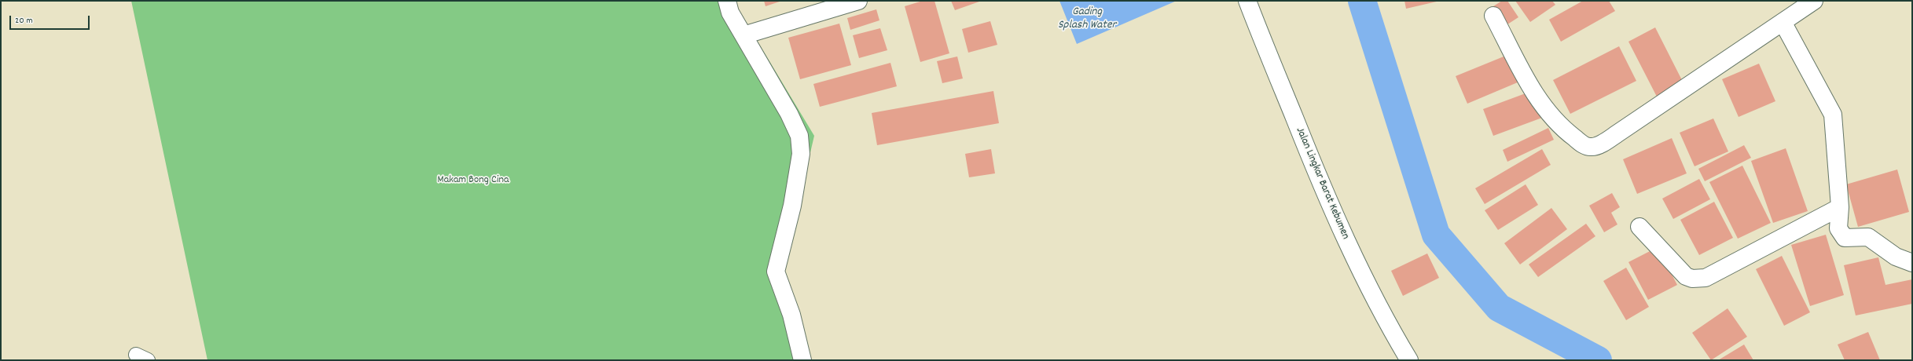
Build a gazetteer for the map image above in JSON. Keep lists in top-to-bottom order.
{
  "streets": {
    "street": ["Jalan Lingkar Barat Kebumen"]
  },
  "water": ["Gading Splash Water"],
  "parks": ["Makam Bong Cina"],
  "scale_bar": "20 m"
}
